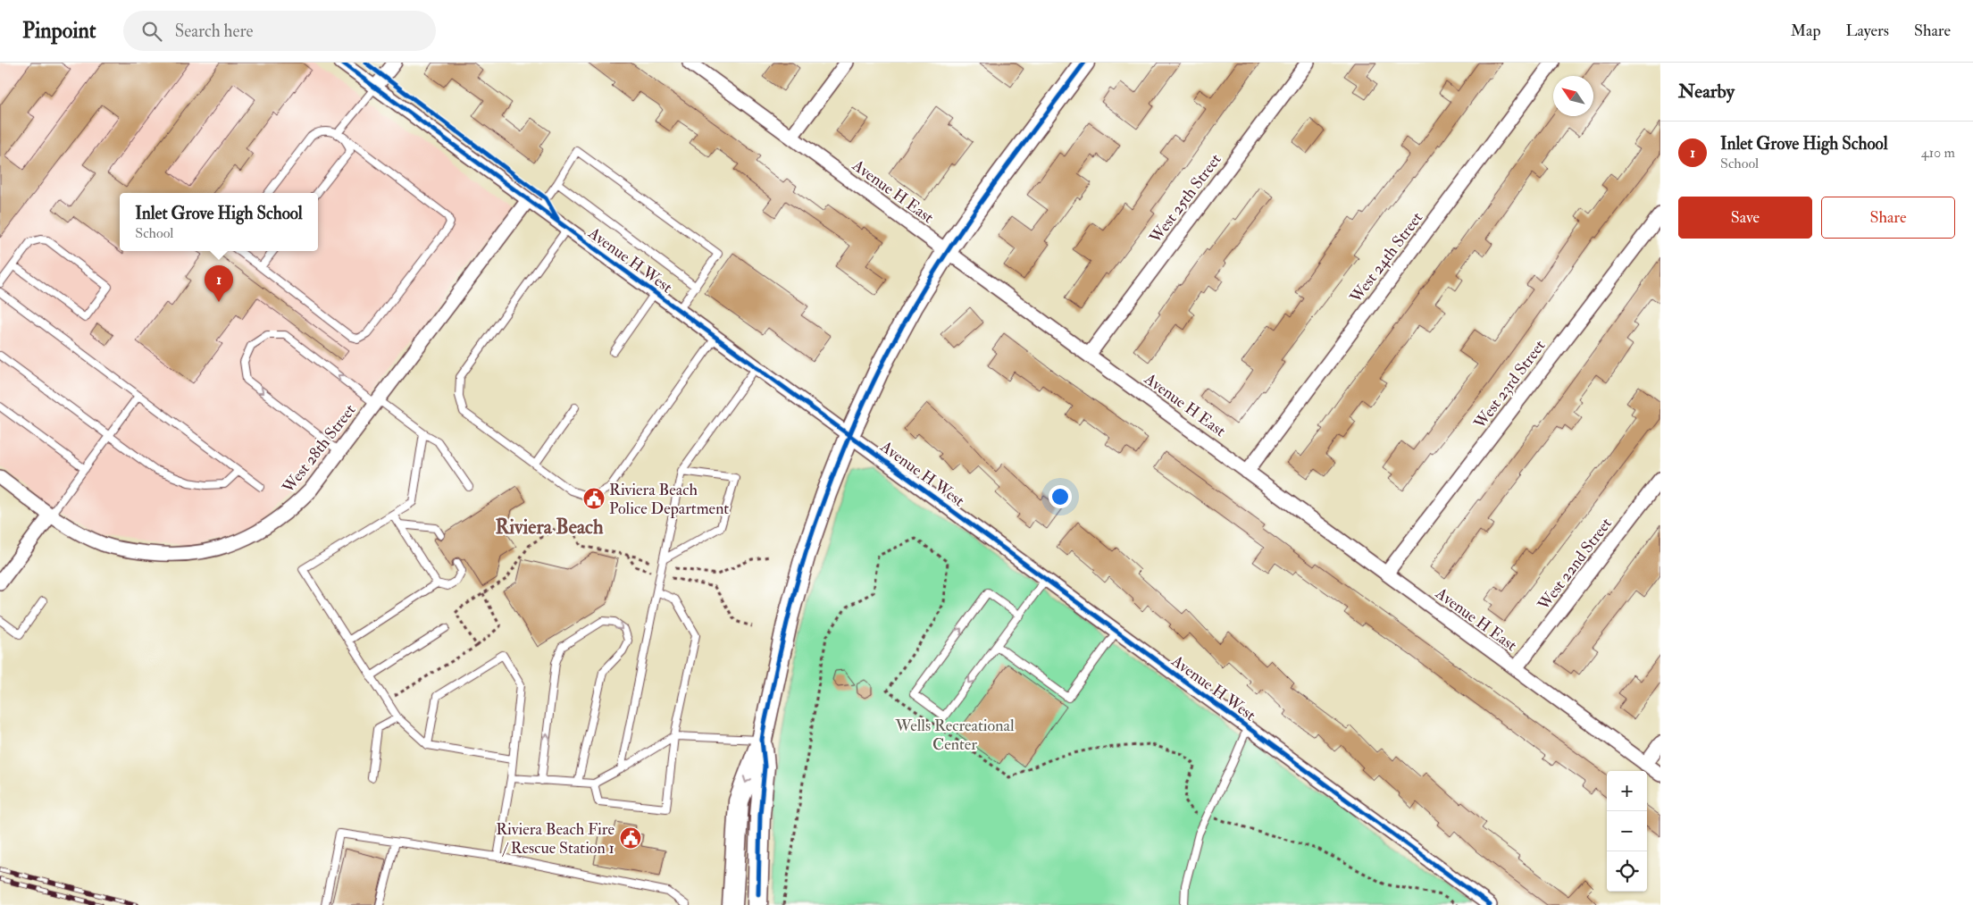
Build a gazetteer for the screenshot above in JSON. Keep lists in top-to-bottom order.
{
  "streets": {
    "street": [
      "Avenue H East",
      "West 25th Street",
      "West 24th Street",
      "Avenue H West",
      "West 23rd Street",
      "West 28th Street",
      "West 22nd Street"
    ]
  },
  "crossings": [
    ["Avenue H East", "West 25th Street"],
    ["Avenue H East", "West 24th Street"],
    ["Avenue H East", "West 23rd Street"],
    ["Avenue H East", "West 22nd Street"],
    ["Avenue H West", "West 28th Street"]
  ],
  "districts": ["Riviera Beach"],
  "parks": ["Wells Recreational Center"],
  "places": {
    "public building": ["Riviera Beach Police Department", "Riviera Beach Fire / Rescue Station 1"]
  },
  "north": "top left",
  "page": {
    "header": "Pinpoint",
    "search": "Search here",
    "nav": ["Map", "Layers", "Share"],
    "heading": "Nearby",
    "list": [
      {
        "mark": "1",
        "name": "Inlet Grove High School",
        "note": "School",
        "value": "410 m"
      }
    ],
    "buttons": ["Save", "Share"],
    "popup": ["Inlet Grove High School", "School"],
    "pins": "1",
    "map_buttons": ["+", "−"]
  }
}
